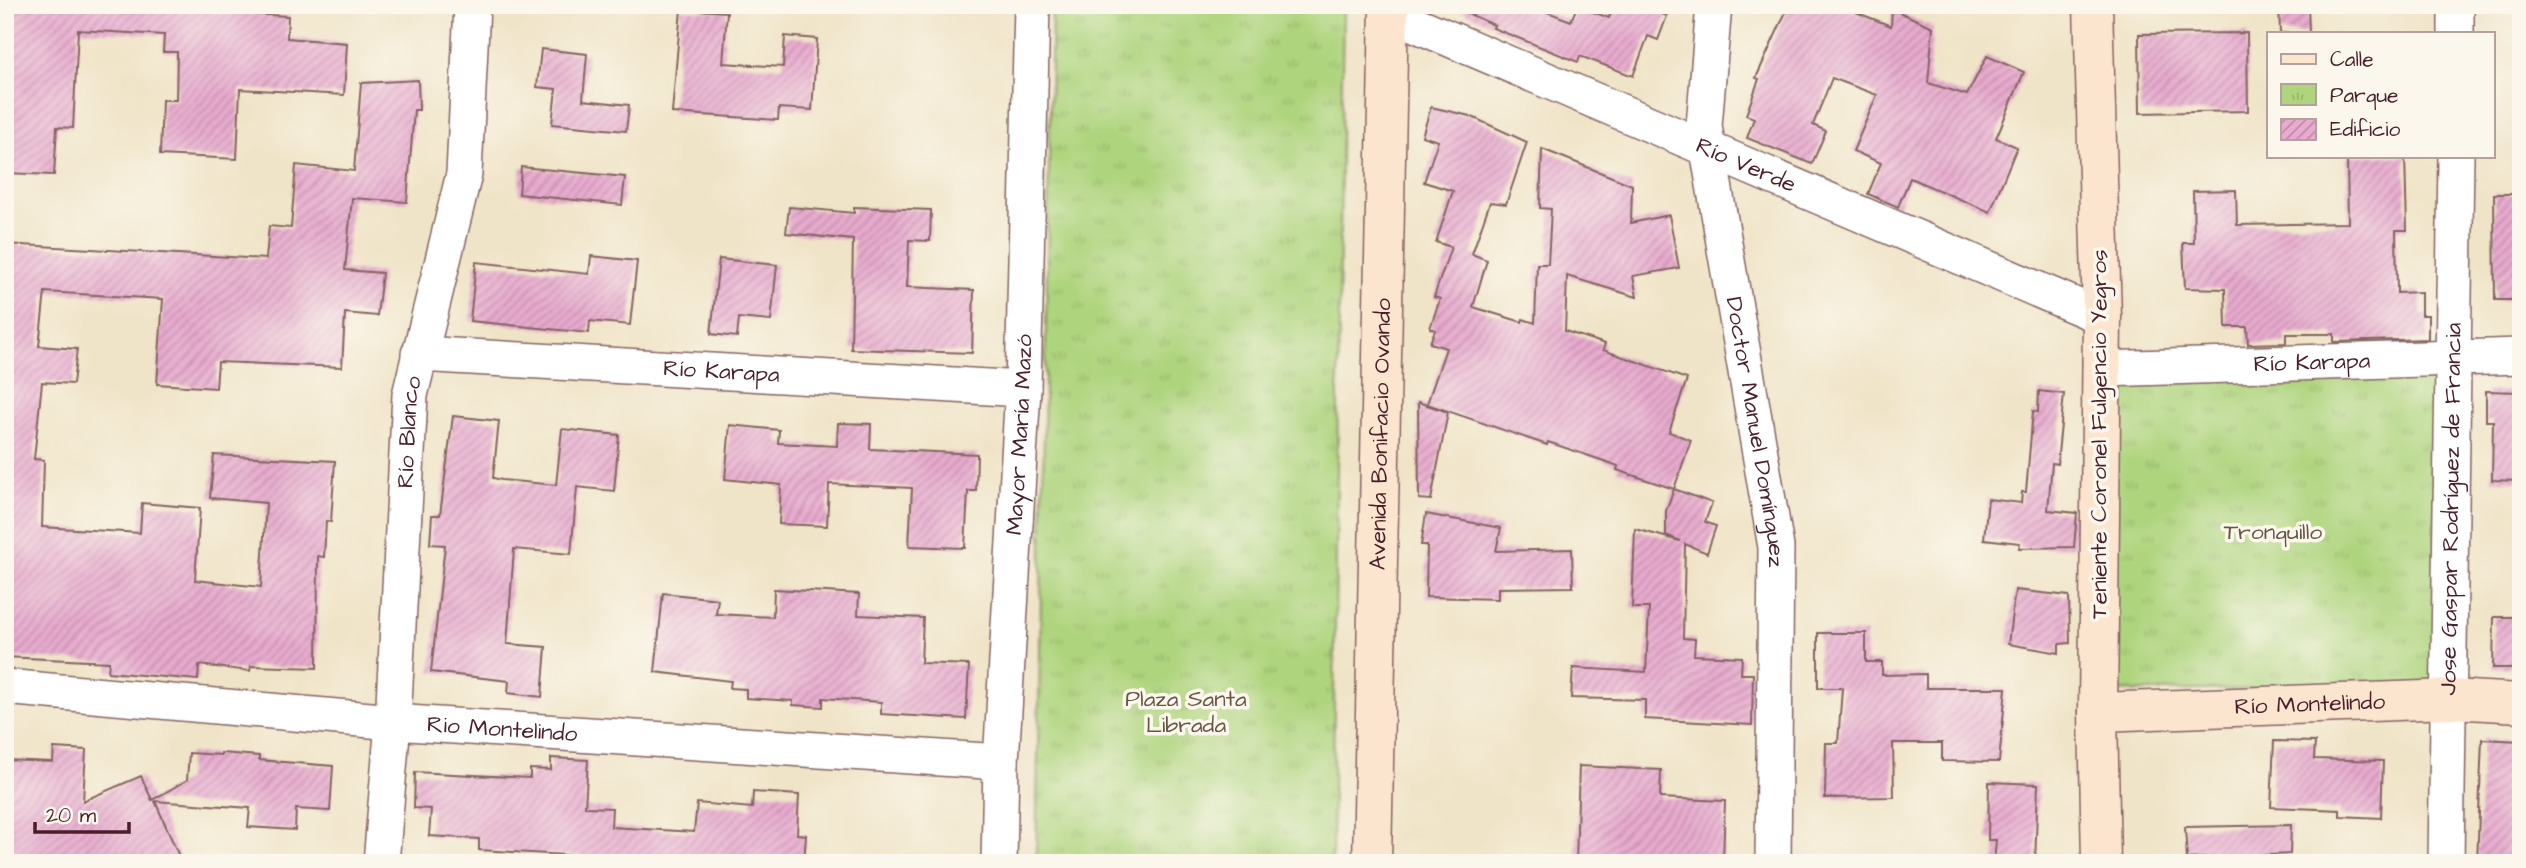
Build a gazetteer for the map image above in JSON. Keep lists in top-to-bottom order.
{
  "streets": {
    "street": [
      "Río Verde",
      "Río Karapa",
      "Río Blanco",
      "Doctor Manuel Domínguez",
      "Mayor María Mazó",
      "Avenida Bonifacio Ovando",
      "Teniente Coronel Fulgencio Yegros",
      "Jose Gaspar Rodríguez de Francia",
      "Río Montelindo",
      "Rio Montelindo"
    ]
  },
  "crossings": [
    ["Río Verde", "Doctor Manuel Domínguez"],
    ["Río Verde", "Avenida Bonifacio Ovando"],
    ["Río Verde", "Teniente Coronel Fulgencio Yegros"],
    ["Río Karapa", "Río Blanco"],
    ["Río Karapa", "Mayor María Mazó"],
    ["Río Karapa", "Teniente Coronel Fulgencio Yegros"],
    ["Río Karapa", "Jose Gaspar Rodríguez de Francia"],
    ["Río Blanco", "Rio Montelindo"],
    ["Mayor María Mazó", "Rio Montelindo"],
    ["Teniente Coronel Fulgencio Yegros", "Río Montelindo"],
    ["Jose Gaspar Rodríguez de Francia", "Río Montelindo"]
  ],
  "parks": ["Tronquillo", "Plaza Santa Librada"],
  "legend": ["Calle", "Parque", "Edificio"],
  "scale_bar": "20 m"
}
